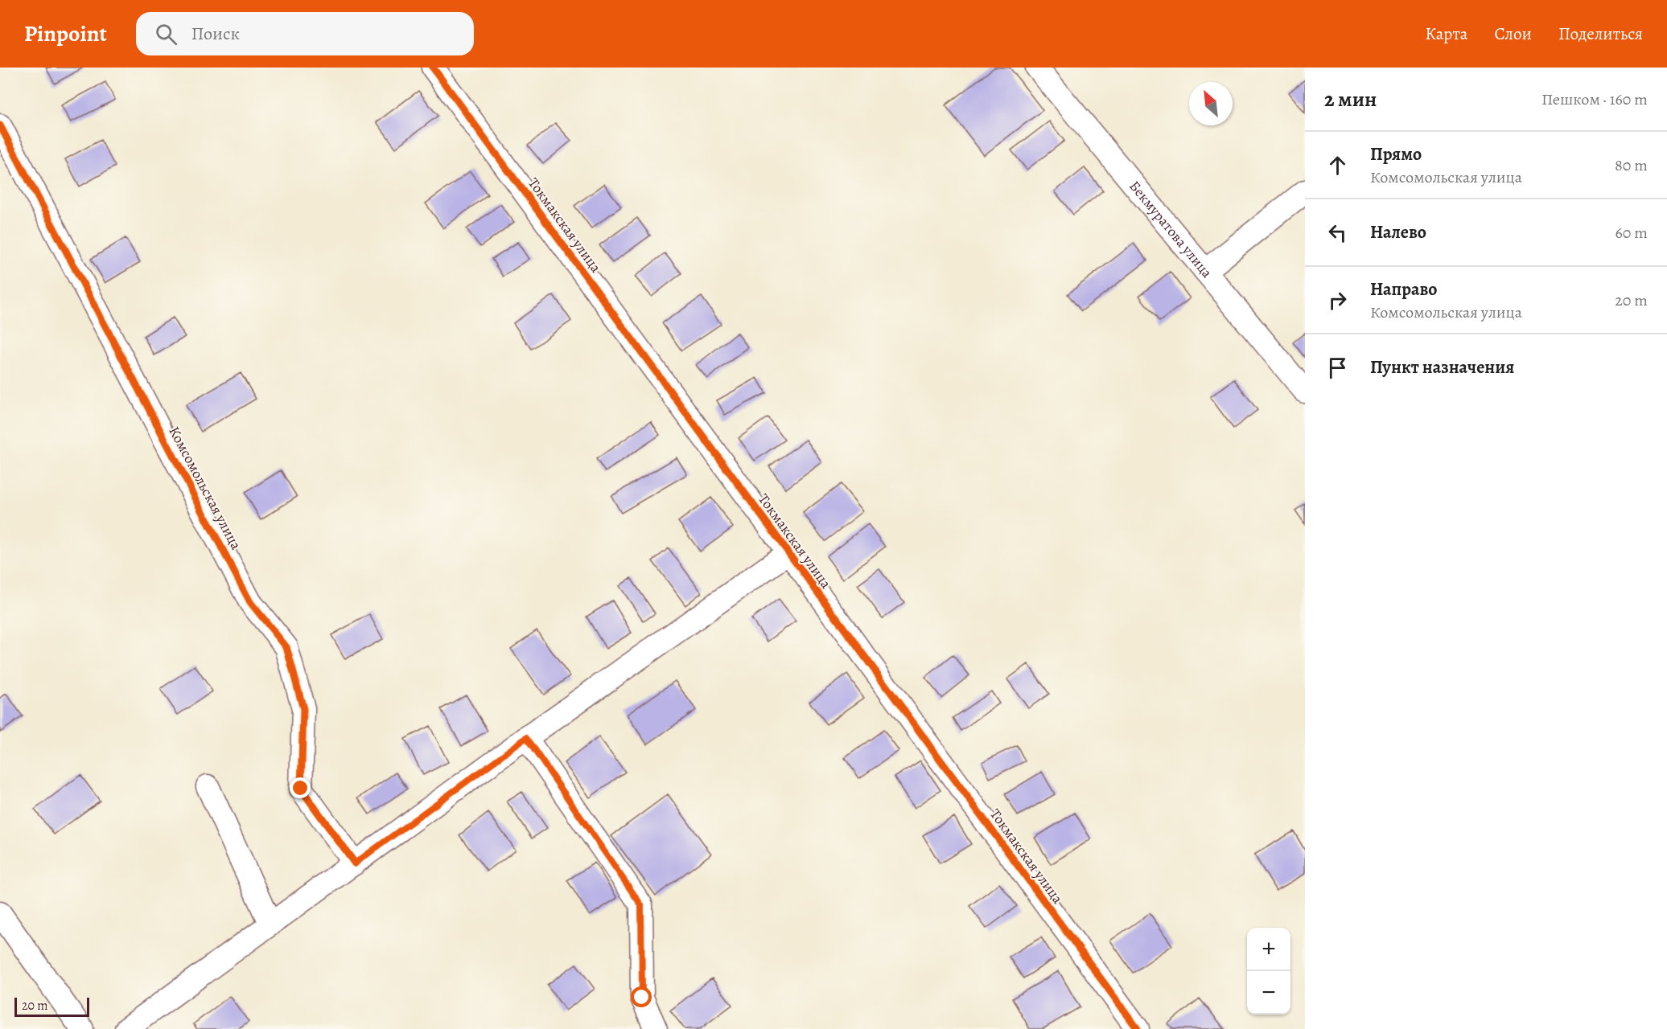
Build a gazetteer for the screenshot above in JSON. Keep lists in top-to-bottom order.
{
  "streets": {
    "street": ["Токмакская улица", "Бекмуратова улица", "Комсомольская улица"]
  },
  "scale_bar": "20 m",
  "north": "top left",
  "page": {
    "header": "Pinpoint",
    "search": "Поиск",
    "nav": ["Карта", "Слои", "Поделиться"],
    "heading": ["2 мин", "Пешком · 160 m"],
    "list": [
      ["Прямо", "Комсомольская улица", "80 m"],
      ["Налево", "60 m"],
      ["Направо", "Комсомольская улица", "20 m"],
      "Пункт назначения"
    ],
    "map_buttons": ["+", "−"],
    "scale": "20 m"
  }
}
